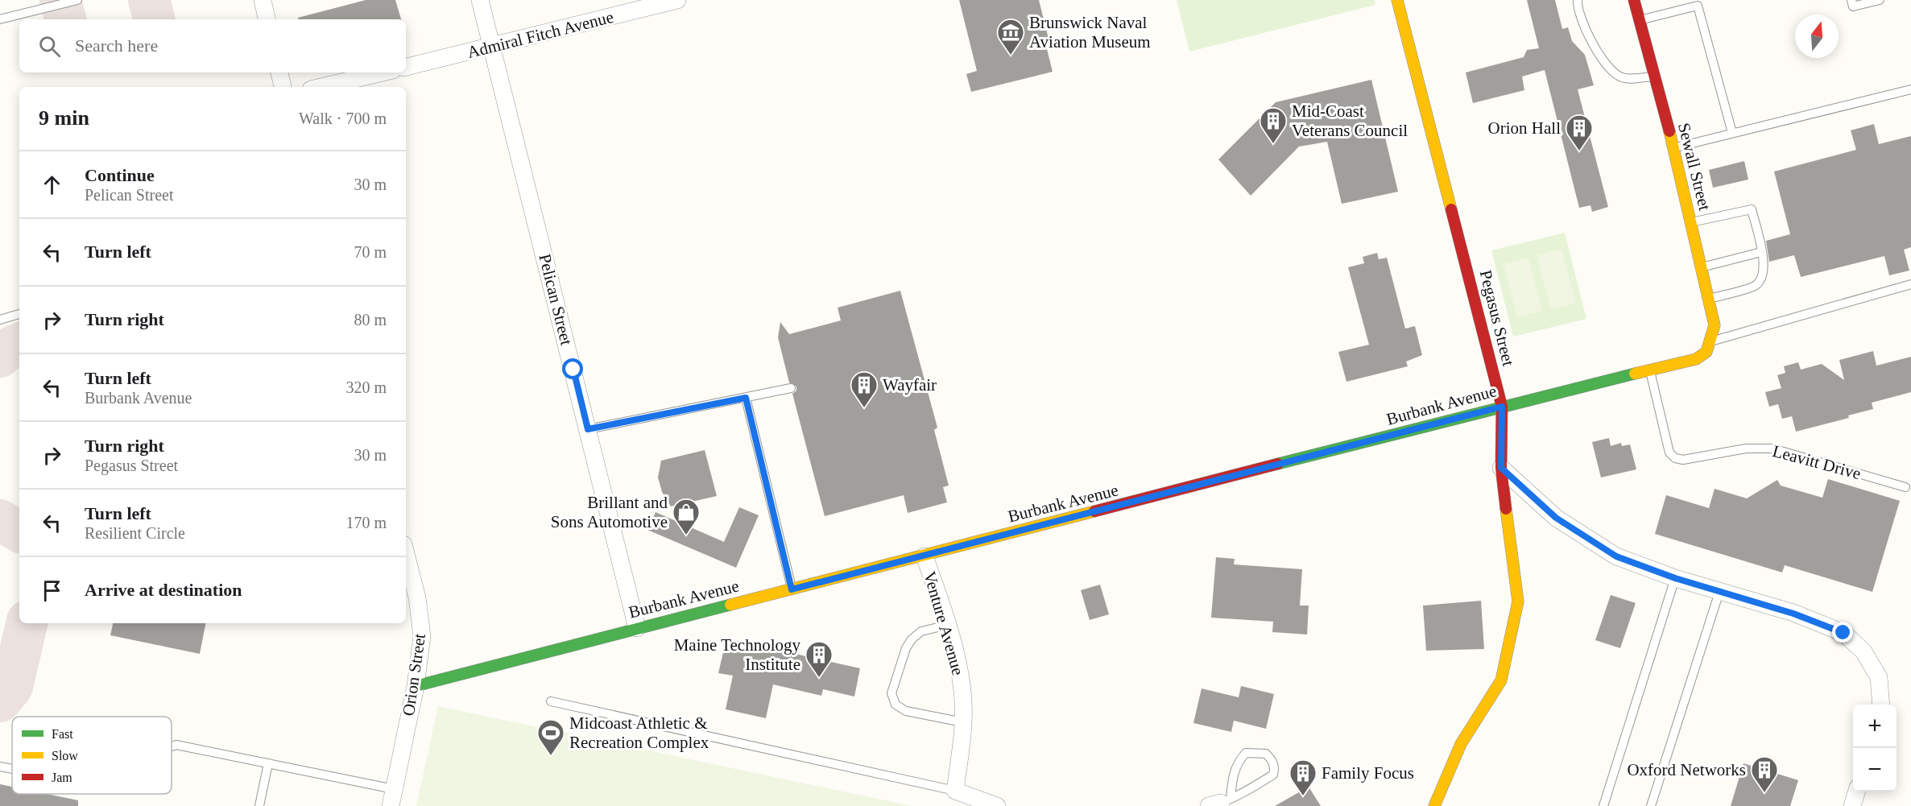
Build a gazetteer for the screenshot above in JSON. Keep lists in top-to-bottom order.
{
  "streets": {
    "street": [
      "Admiral Fitch Avenue",
      "Sewall Street",
      "Pelican Street",
      "Pegasus Street",
      "Burbank Avenue",
      "Venture Avenue",
      "Orion Street"
    ],
    "lane": ["Leavitt Drive"]
  },
  "crossings": [
    ["Admiral Fitch Avenue", "Pelican Street"],
    ["Sewall Street", "Burbank Avenue"],
    ["Pelican Street", "Burbank Avenue"],
    ["Pegasus Street", "Burbank Avenue"],
    ["Burbank Avenue", "Leavitt Drive"],
    ["Burbank Avenue", "Venture Avenue"],
    ["Burbank Avenue", "Orion Street"]
  ],
  "places": {
    "museum": ["Brunswick Naval Aviation Museum"],
    "building": [
      "Mid-Coast Veterans Council",
      "Orion Hall",
      "Wayfair",
      "Maine Technology Institute",
      "Oxford Networks",
      "Family Focus"
    ],
    "shop": ["Brillant and Sons Automotive"],
    "sports": ["Midcoast Athletic & Recreation Complex"]
  },
  "legend": ["Fast", "Slow", "Jam"],
  "north": "top",
  "page": {
    "search": "Search here",
    "heading": ["9 min", "Walk · 700 m"],
    "list": [
      ["Continue", "Pelican Street", "30 m"],
      ["Turn left", "70 m"],
      ["Turn right", "80 m"],
      ["Turn left", "Burbank Avenue", "320 m"],
      ["Turn right", "Pegasus Street", "30 m"],
      ["Turn left", "Resilient Circle", "170 m"],
      "Arrive at destination"
    ],
    "map_buttons": ["+", "−"]
  }
}
